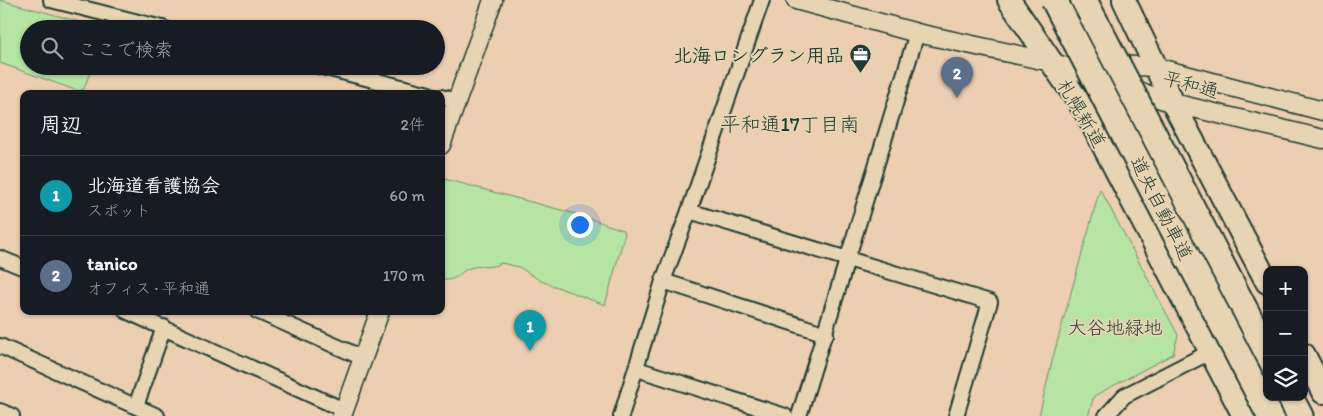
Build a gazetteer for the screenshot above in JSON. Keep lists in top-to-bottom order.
{
  "streets": {
    "highway": ["札幌新道", "道央自動車道"],
    "street": ["平和通"]
  },
  "crossings": [
    ["平和通", "札幌新道"]
  ],
  "districts": ["平和通17丁目南"],
  "parks": ["大谷地緑地"],
  "places": {
    "office": ["北海ロングラン用品"]
  },
  "page": {
    "search": "ここで検索",
    "pins": ["2", "1"],
    "heading": ["周辺", "2件"],
    "list": [
      {
        "mark": "1",
        "name": "北海道看護協会",
        "note": "スポット",
        "value": "60 m"
      },
      {
        "mark": "2",
        "name": "tanico",
        "note": "オフィス · 平和通",
        "value": "170 m"
      }
    ],
    "map_buttons": ["+", "−"]
  }
}
